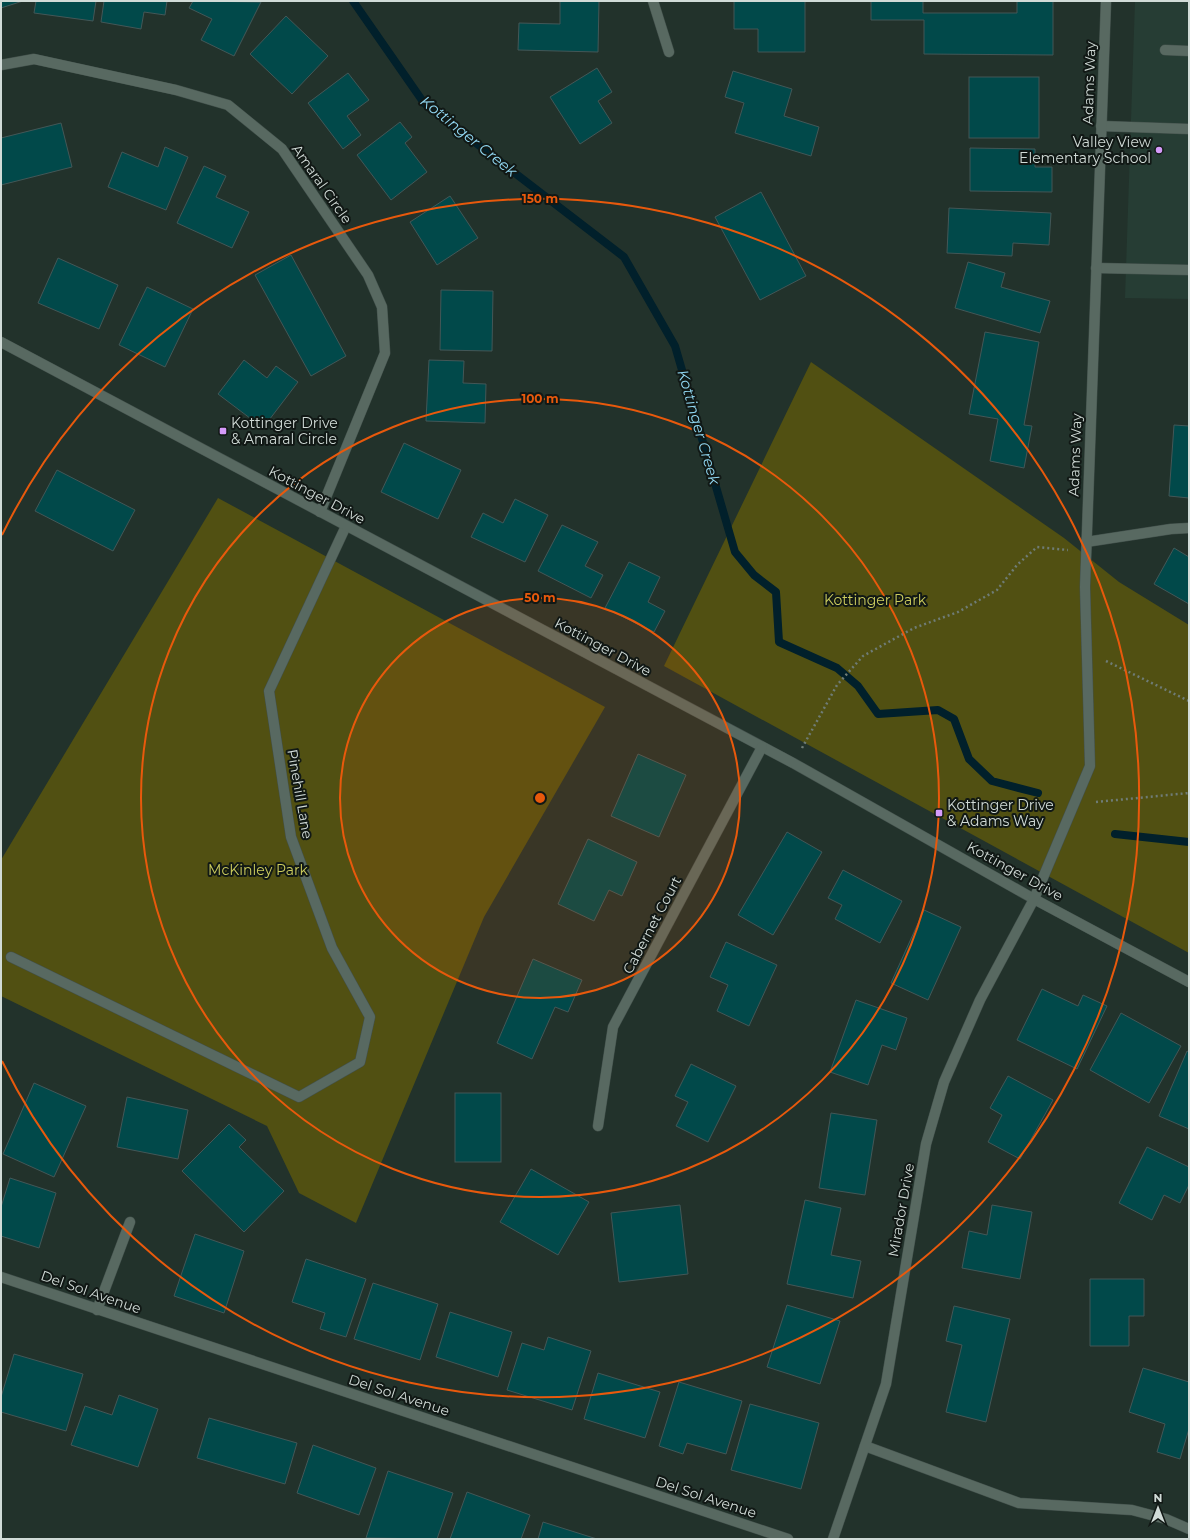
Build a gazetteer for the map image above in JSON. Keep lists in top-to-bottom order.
{
  "streets": {
    "street": [
      "Adams Way",
      "Amaral Circle",
      "Kottinger Drive",
      "Pinehill Lane",
      "Cabernet Court",
      "Mirador Drive",
      "Del Sol Avenue"
    ]
  },
  "crossings": [
    ["Adams Way", "Kottinger Drive"],
    ["Adams Way", "Mirador Drive"],
    ["Amaral Circle", "Kottinger Drive"],
    ["Kottinger Drive", "Pinehill Lane"],
    ["Kottinger Drive", "Cabernet Court"],
    ["Kottinger Drive", "Mirador Drive"]
  ],
  "water": ["Kottinger Creek"],
  "parks": ["Kottinger Park", "McKinley Park"],
  "places": {
    "other": ["Valley View Elementary School"],
    "transit": ["Kottinger Drive & Amaral Circle", "Kottinger Drive & Adams Way"]
  },
  "north": "top",
  "rings": ["150 m", "100 m", "50 m"]
}
